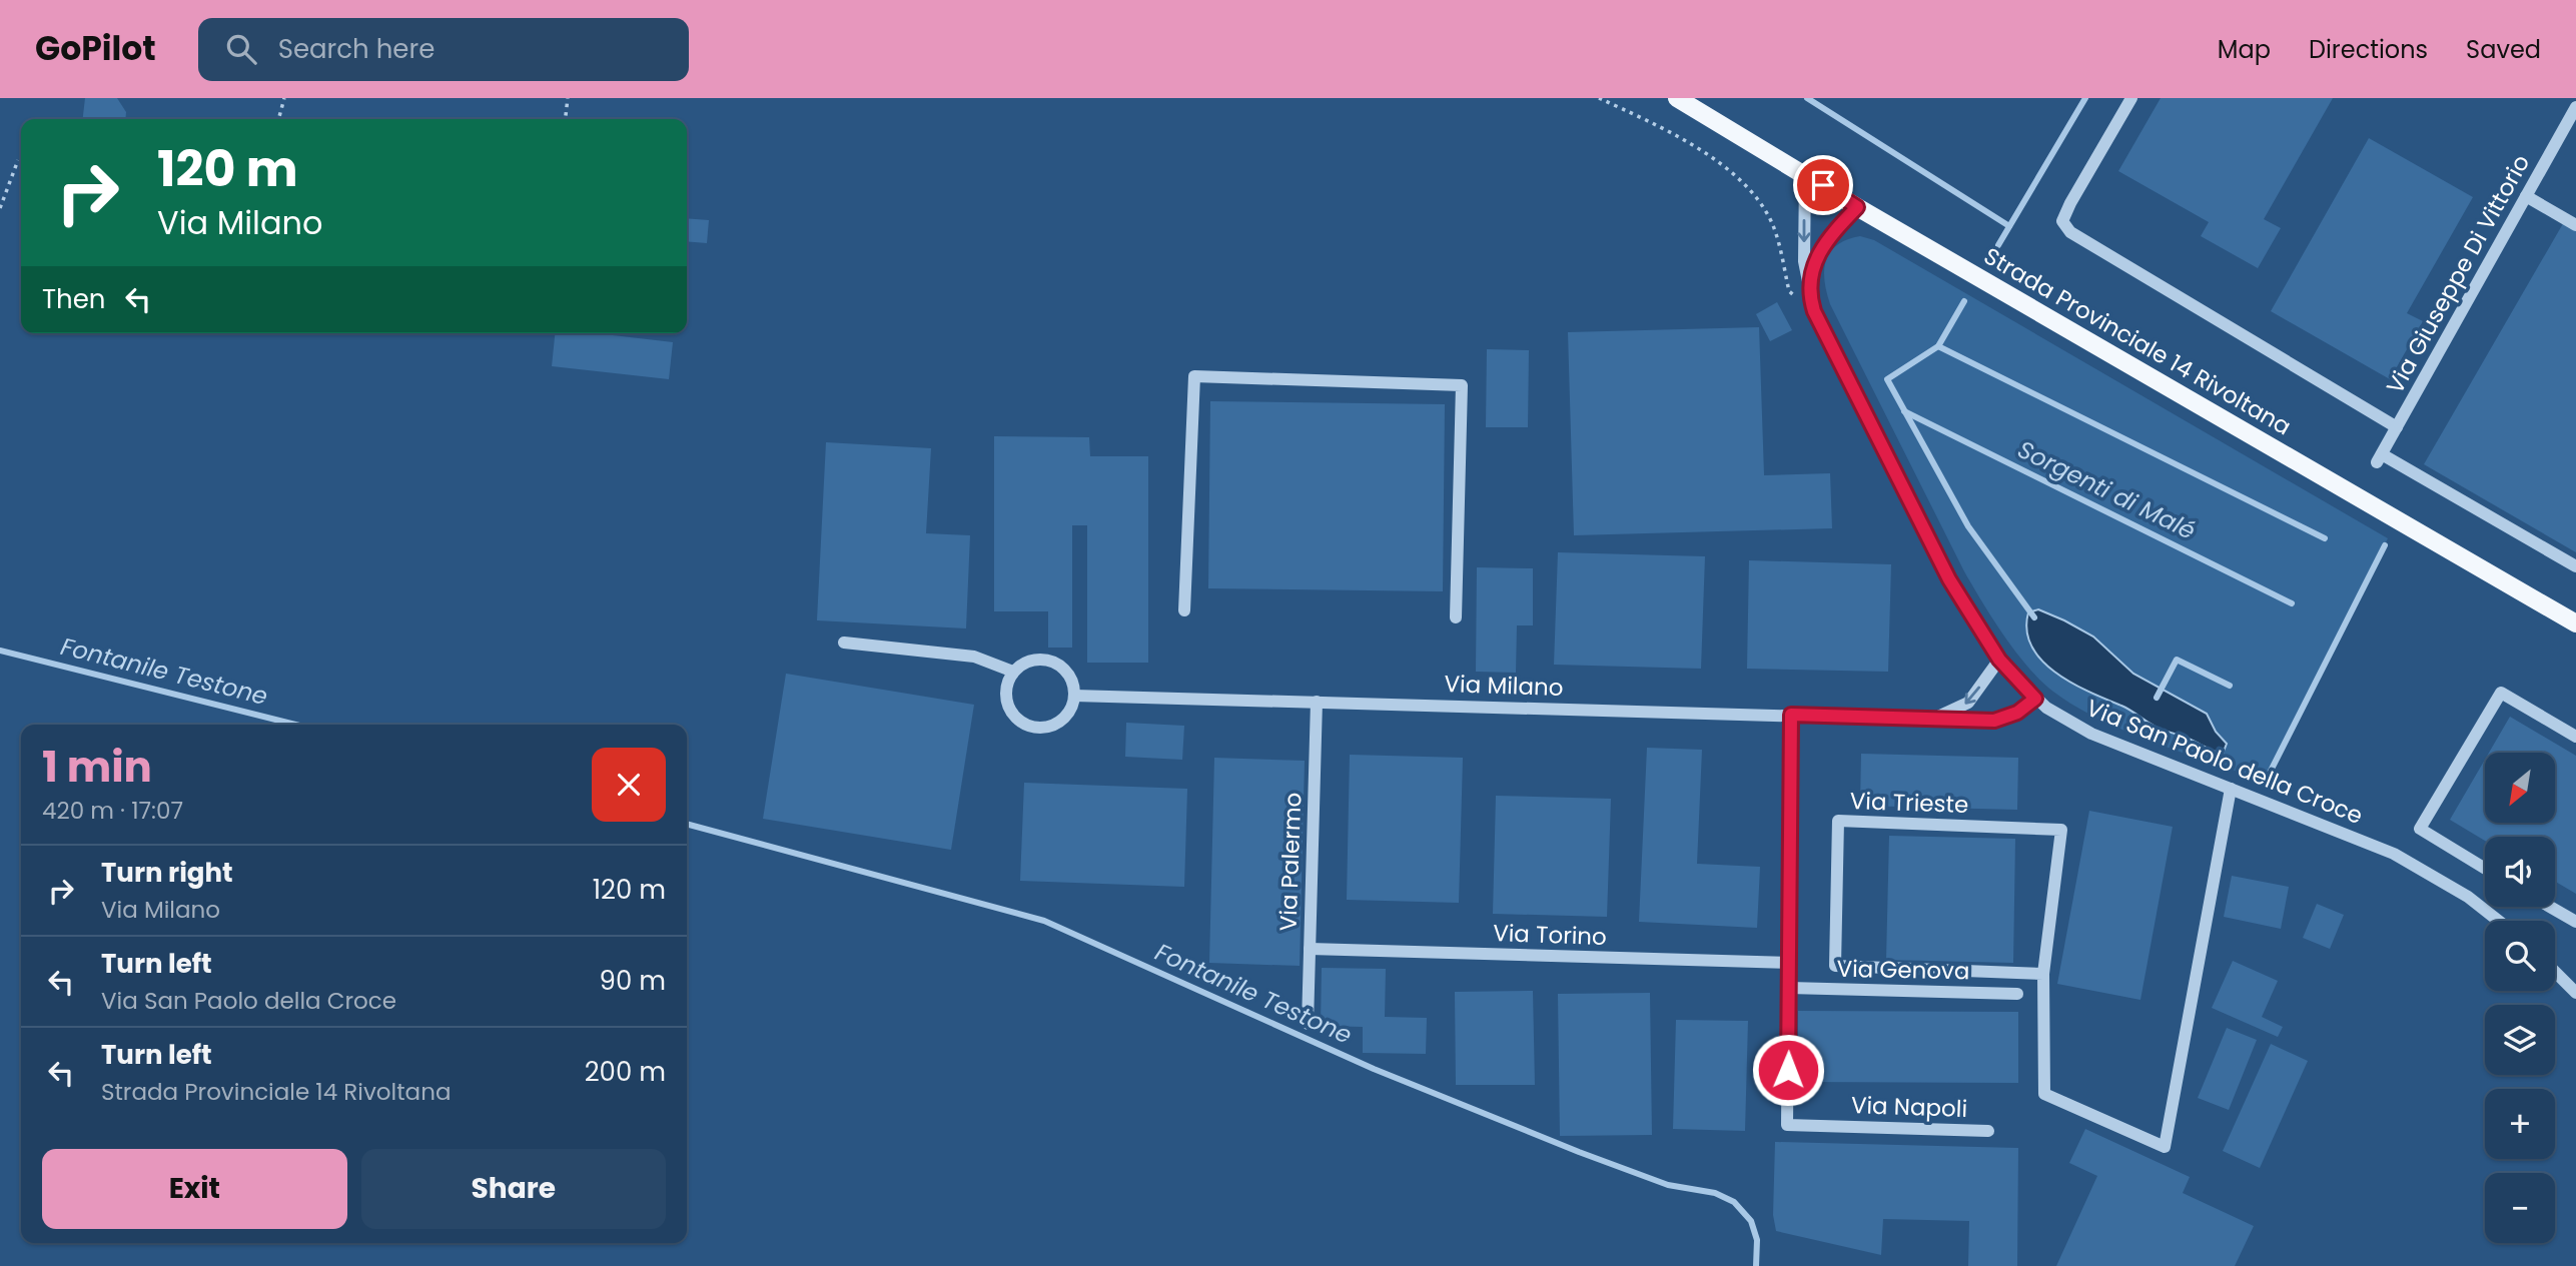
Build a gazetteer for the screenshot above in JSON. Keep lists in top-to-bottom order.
{
  "streets": {
    "main road": ["Strada Provinciale 14 Rivoltana"],
    "street": [
      "Via Giuseppe Di Vittorio",
      "Via Milano",
      "Via San Paolo della Croce",
      "Via Trieste",
      "Via Palermo",
      "Via Torino",
      "Via Genova",
      "Via Napoli"
    ]
  },
  "crossings": [
    ["Strada Provinciale 14 Rivoltana", "Via San Paolo della Croce"],
    ["Via Milano", "Via San Paolo della Croce"],
    ["Via Milano", "Via Palermo"],
    ["Via San Paolo della Croce", "Via Trieste"],
    ["Via Palermo", "Via Torino"],
    ["Via Genova", "Via Napoli"]
  ],
  "water": ["Sorgenti di Malé", "Fontanile Testone"],
  "north": "bottom left",
  "page": {
    "header": "GoPilot",
    "search": "Search here",
    "nav": ["Map", "Directions", "Saved"],
    "turn": ["120 m", "Via Milano"],
    "then": "Then",
    "heading": ["1 min", "420 m · 17:07"],
    "map_buttons": ["+", "−"],
    "list": [
      {
        "name": "Turn right",
        "note": "Via Milano",
        "value": "120 m"
      },
      {
        "name": "Turn left",
        "note": "Via San Paolo della Croce",
        "value": "90 m"
      },
      {
        "name": "Turn left",
        "note": "Strada Provinciale 14 Rivoltana",
        "value": "200 m"
      }
    ],
    "buttons": ["Exit", "Share"]
  }
}
